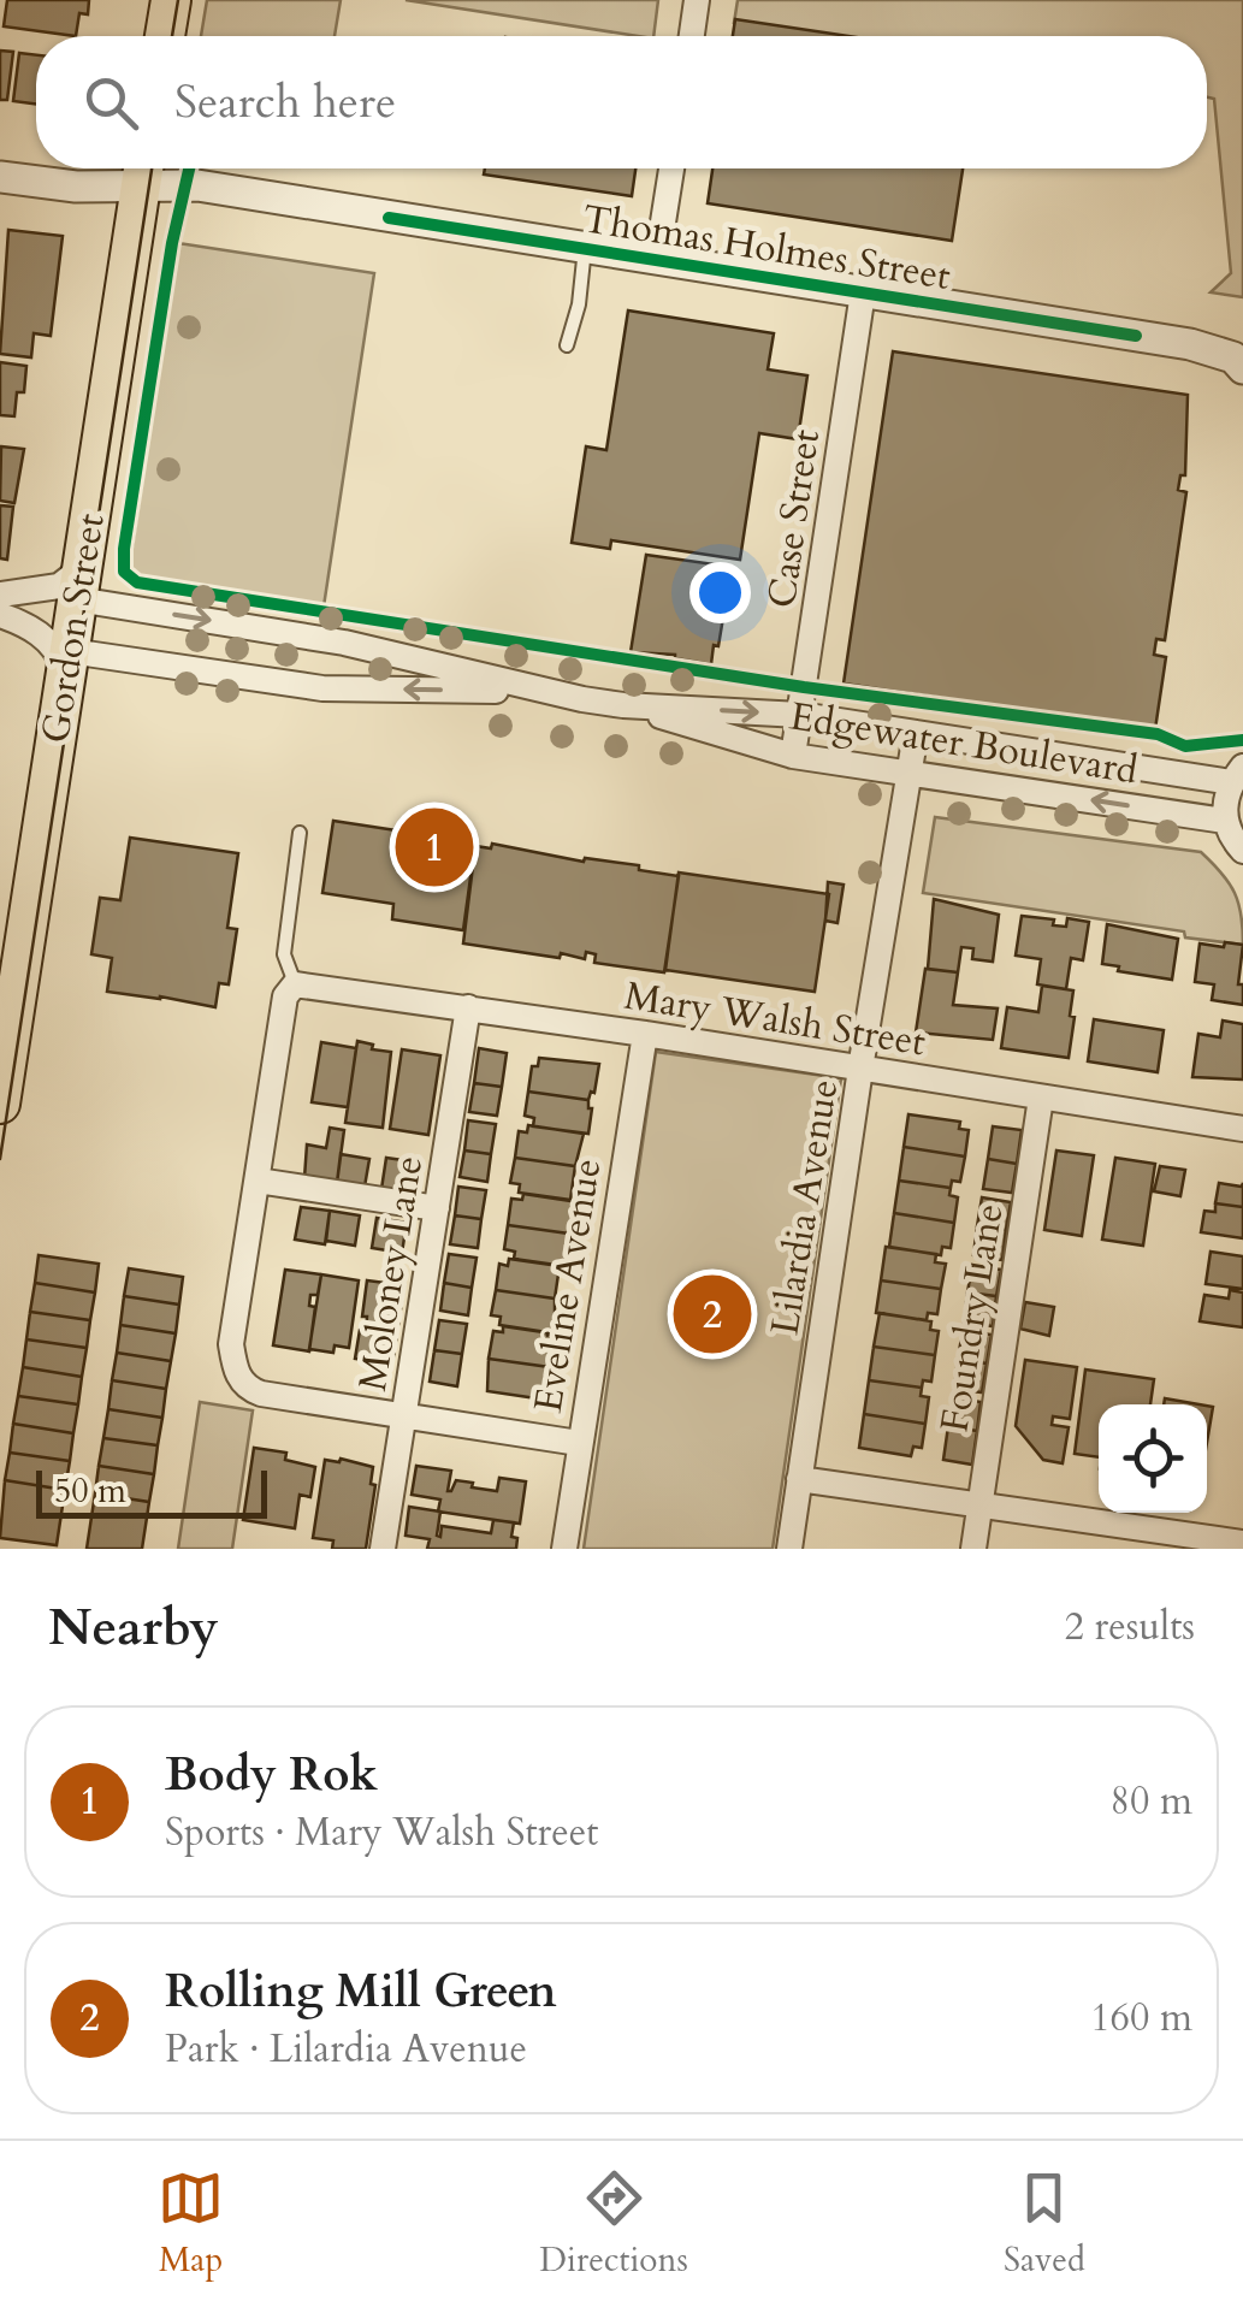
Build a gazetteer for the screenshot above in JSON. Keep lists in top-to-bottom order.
{
  "streets": {
    "main road": ["Gordon Street"],
    "street": [
      "Thomas Holmes Street",
      "Case Street",
      "Edgewater Boulevard",
      "Mary Walsh Street",
      "Lilardia Avenue",
      "Moloney Lane",
      "Eveline Avenue",
      "Foundry Lane"
    ]
  },
  "crossings": [
    ["Thomas Holmes Street", "Case Street"],
    ["Thomas Holmes Street", "Gordon Street"],
    ["Case Street", "Edgewater Boulevard"],
    ["Gordon Street", "Edgewater Boulevard"],
    ["Edgewater Boulevard", "Lilardia Avenue"],
    ["Mary Walsh Street", "Lilardia Avenue"],
    ["Mary Walsh Street", "Moloney Lane"],
    ["Mary Walsh Street", "Eveline Avenue"],
    ["Mary Walsh Street", "Foundry Lane"]
  ],
  "scale_bar": "50 m",
  "page": {
    "search": "Search here",
    "pins": ["1", "2"],
    "scale": "50 m",
    "heading": ["Nearby", "2 results"],
    "list": [
      {
        "mark": "1",
        "name": "Body Rok",
        "note": "Sports · Mary Walsh Street",
        "value": "80 m"
      },
      {
        "mark": "2",
        "name": "Rolling Mill Green",
        "note": "Park · Lilardia Avenue",
        "value": "160 m"
      }
    ],
    "nav": ["Map", "Directions", "Saved"]
  }
}
